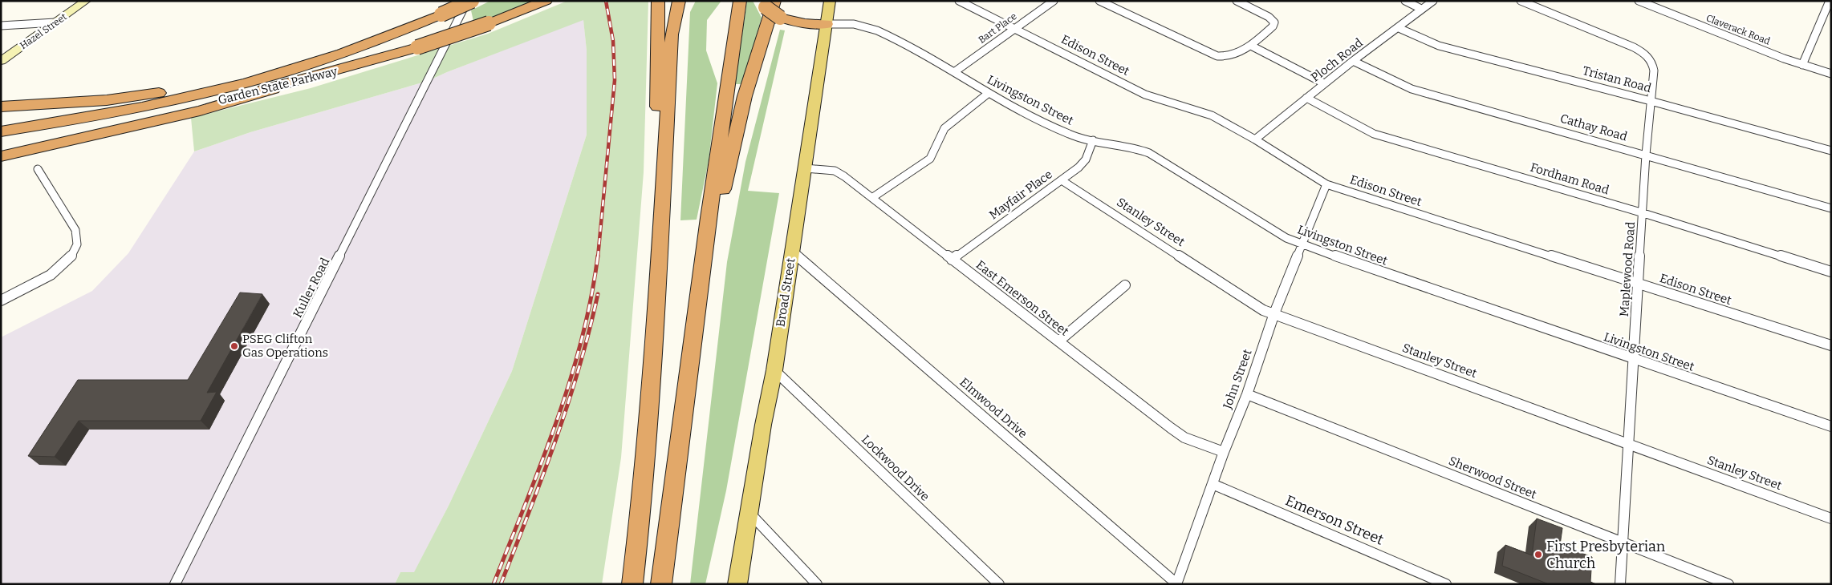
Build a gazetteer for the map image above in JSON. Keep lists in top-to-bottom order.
{
  "streets": {
    "highway": ["Garden State Parkway"],
    "main road": ["Broad Street"],
    "street": [
      "Bart Place",
      "Claverack Road",
      "Hazel Street",
      "Edison Street",
      "Ploch Road",
      "Tristan Road",
      "Livingston Street",
      "Cathay Road",
      "Fordham Road",
      "Mayfair Place",
      "Stanley Street",
      "Maplewood Road",
      "Kuller Road",
      "East Emerson Street",
      "John Street",
      "Elmwood Drive",
      "Lockwood Drive",
      "Sherwood Street",
      "Emerson Street"
    ]
  },
  "crossings": [
    ["Bart Place", "Edison Street"],
    ["Bart Place", "Livingston Street"],
    ["Edison Street", "Ploch Road"],
    ["Edison Street", "Maplewood Road"],
    ["Edison Street", "John Street"],
    ["Ploch Road", "Tristan Road"],
    ["Ploch Road", "Cathay Road"],
    ["Ploch Road", "Fordham Road"],
    ["Tristan Road", "Maplewood Road"],
    ["Livingston Street", "Mayfair Place"],
    ["Livingston Street", "Maplewood Road"],
    ["Livingston Street", "Broad Street"],
    ["Livingston Street", "John Street"],
    ["Cathay Road", "Maplewood Road"],
    ["Fordham Road", "Maplewood Road"],
    ["Mayfair Place", "Stanley Street"],
    ["Mayfair Place", "East Emerson Street"],
    ["Stanley Street", "Maplewood Road"],
    ["Stanley Street", "John Street"],
    ["Maplewood Road", "Sherwood Street"],
    ["Broad Street", "East Emerson Street"],
    ["Broad Street", "Elmwood Drive"],
    ["Broad Street", "Lockwood Drive"],
    ["East Emerson Street", "John Street"],
    ["John Street", "Elmwood Drive"],
    ["John Street", "Sherwood Street"],
    ["John Street", "Emerson Street"]
  ],
  "places": ["PSEG Clifton Gas Operations", "First Presbyterian Church"]
}
